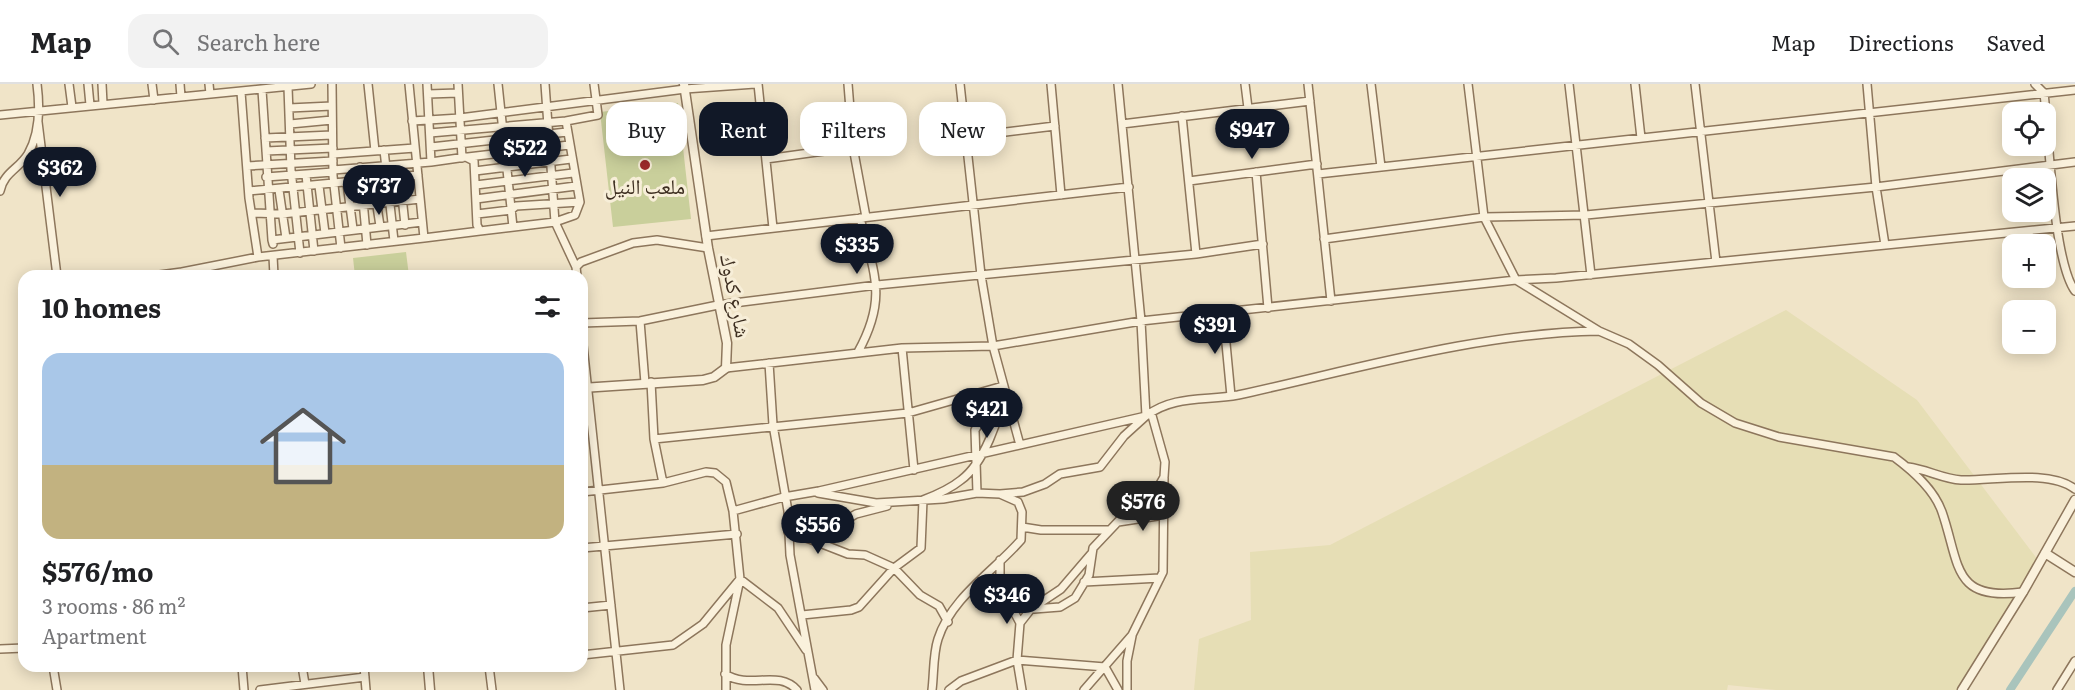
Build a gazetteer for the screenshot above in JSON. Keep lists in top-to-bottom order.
{
  "streets": {
    "street": ["شارع كدوك"]
  },
  "places": ["ملعب النيل"],
  "page": {
    "header": "Map",
    "search": "Search here",
    "nav": ["Map", "Directions", "Saved"],
    "map_buttons": ["+", "−"],
    "chip": [
      "Buy",
      "Rent",
      "Filters",
      "New"
    ],
    "price": [
      "$947",
      "$522",
      "$362",
      "$737",
      "$335",
      "$391",
      "$421",
      "$576",
      "$556",
      "$346"
    ],
    "heading": "10 homes",
    "list": [
      {
        "name": "$576/mo",
        "note": "3 rooms · 86 m² · Apartment"
      }
    ]
  }
}
